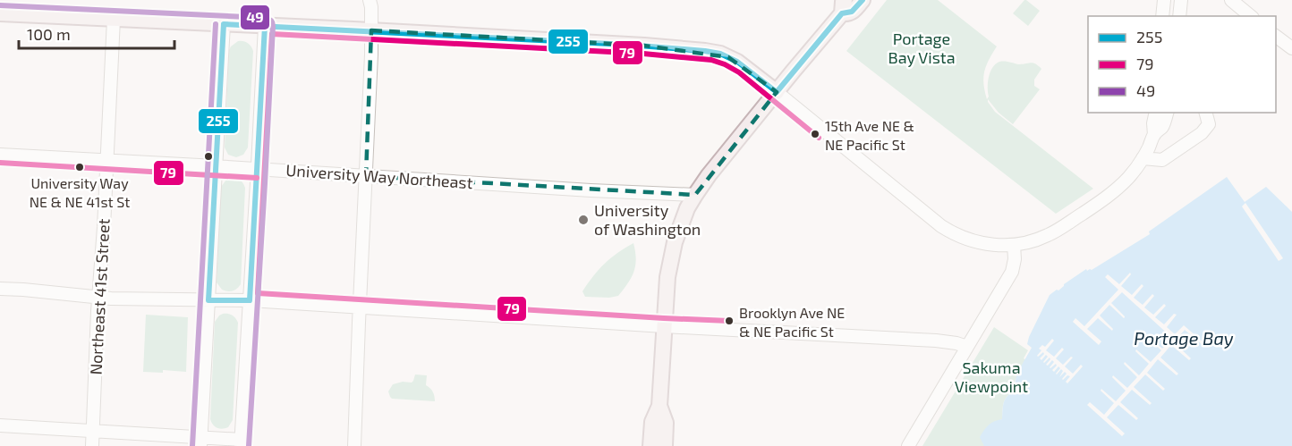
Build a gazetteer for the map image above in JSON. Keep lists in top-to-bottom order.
{
  "streets": {
    "street": ["University Way Northeast", "Northeast 41st Street"]
  },
  "crossings": [
    ["University Way Northeast", "Northeast 41st Street"]
  ],
  "water": ["Portage Bay"],
  "parks": ["Portage Bay Vista", "Sakuma Viewpoint"],
  "places": [
    "15th Ave NE & NE Pacific St",
    "University Way NE & NE 41st St",
    "University of Washington",
    "Brooklyn Ave NE & NE Pacific St"
  ],
  "lines": ["transit line 255", "transit line 49", "transit line 79"],
  "legend": ["255", "79", "49"],
  "scale_bar": "100 m"
}
